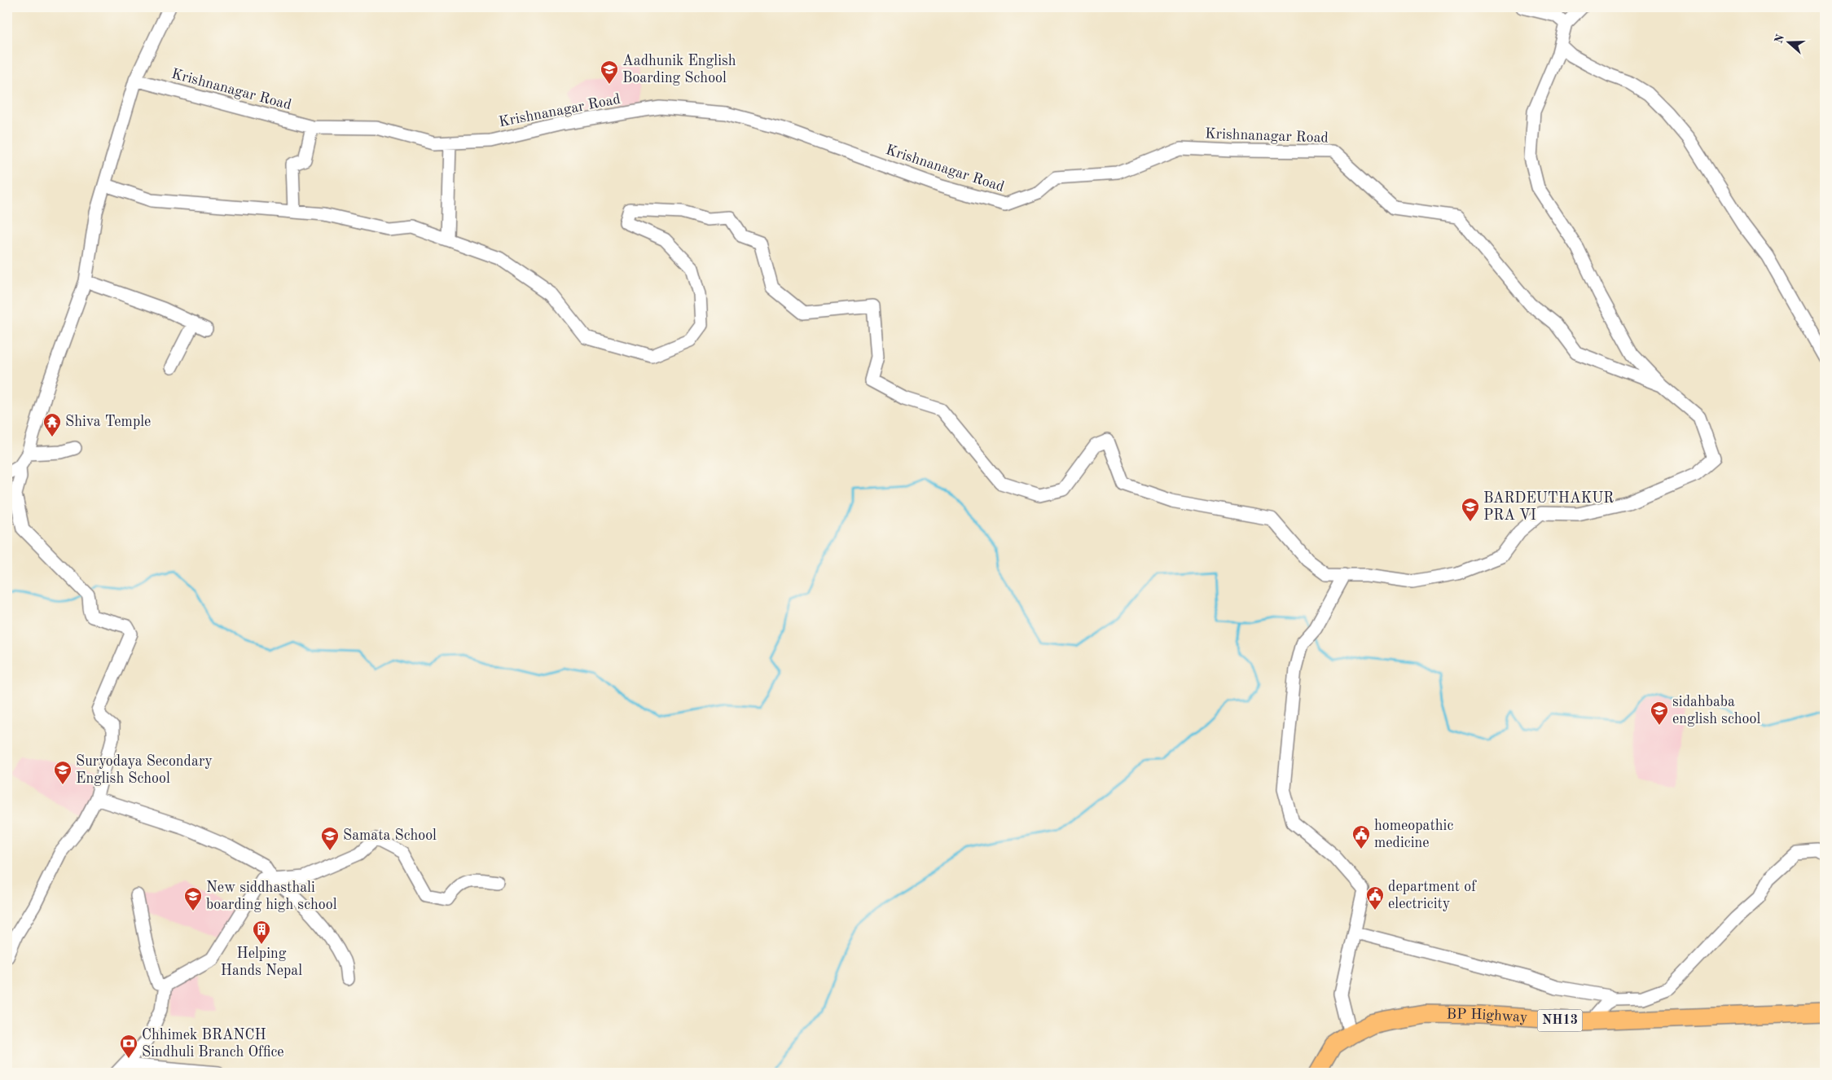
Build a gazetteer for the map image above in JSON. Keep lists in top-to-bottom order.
{
  "streets": {
    "highway": ["BP Highway", "NH13"],
    "street": ["Krishnanagar Road"]
  },
  "places": {
    "school or university": [
      "Aadhunik English Boarding School",
      "BARDEUTHAKUR PRA VI",
      "sidahbaba english school",
      "Suryodaya Secondary English School",
      "Samata School",
      "New siddhasthali boarding high school"
    ],
    "temple": ["Shiva Temple"],
    "public building": ["homeopathic medicine", "department of electricity"],
    "building": ["Helping Hands Nepal"],
    "bank": ["Chhimek BRANCH Sindhuli Branch Office"]
  },
  "north": "left"
}
